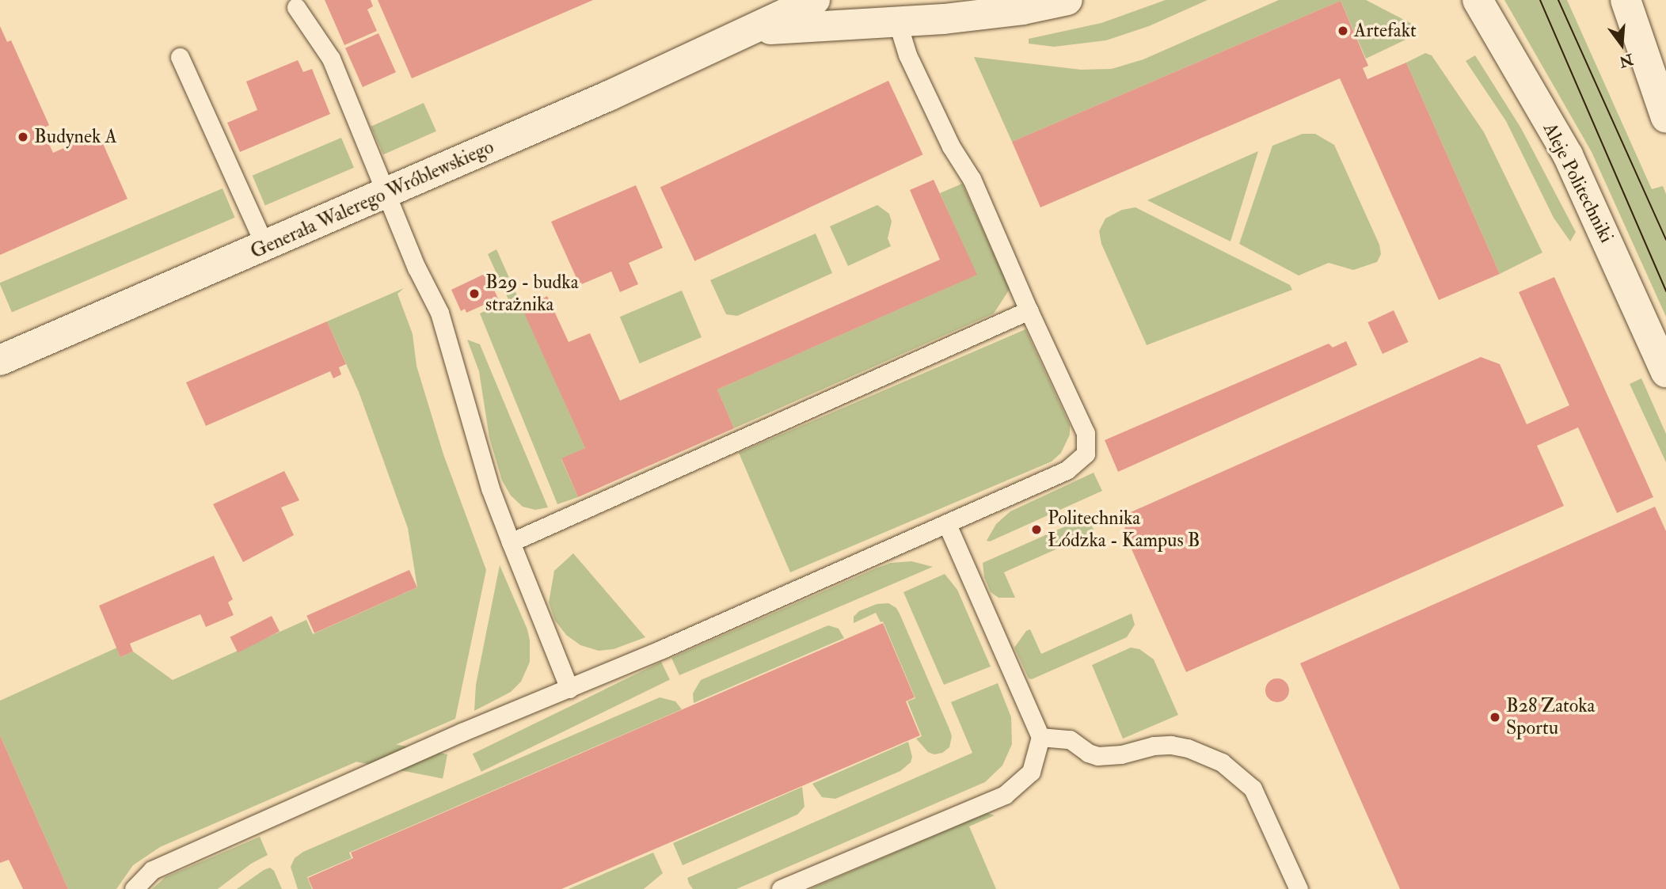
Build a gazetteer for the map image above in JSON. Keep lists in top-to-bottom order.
{
  "streets": {
    "street": ["Aleje Politechniki", "Generała Walerego Wróblewskiego"]
  },
  "places": [
    "Artefakt",
    "Budynek A",
    "B29 - budka strażnika",
    "Politechnika Łódzka - Kampus B",
    "B28 Zatoka Sportu"
  ],
  "north": "bottom"
}
